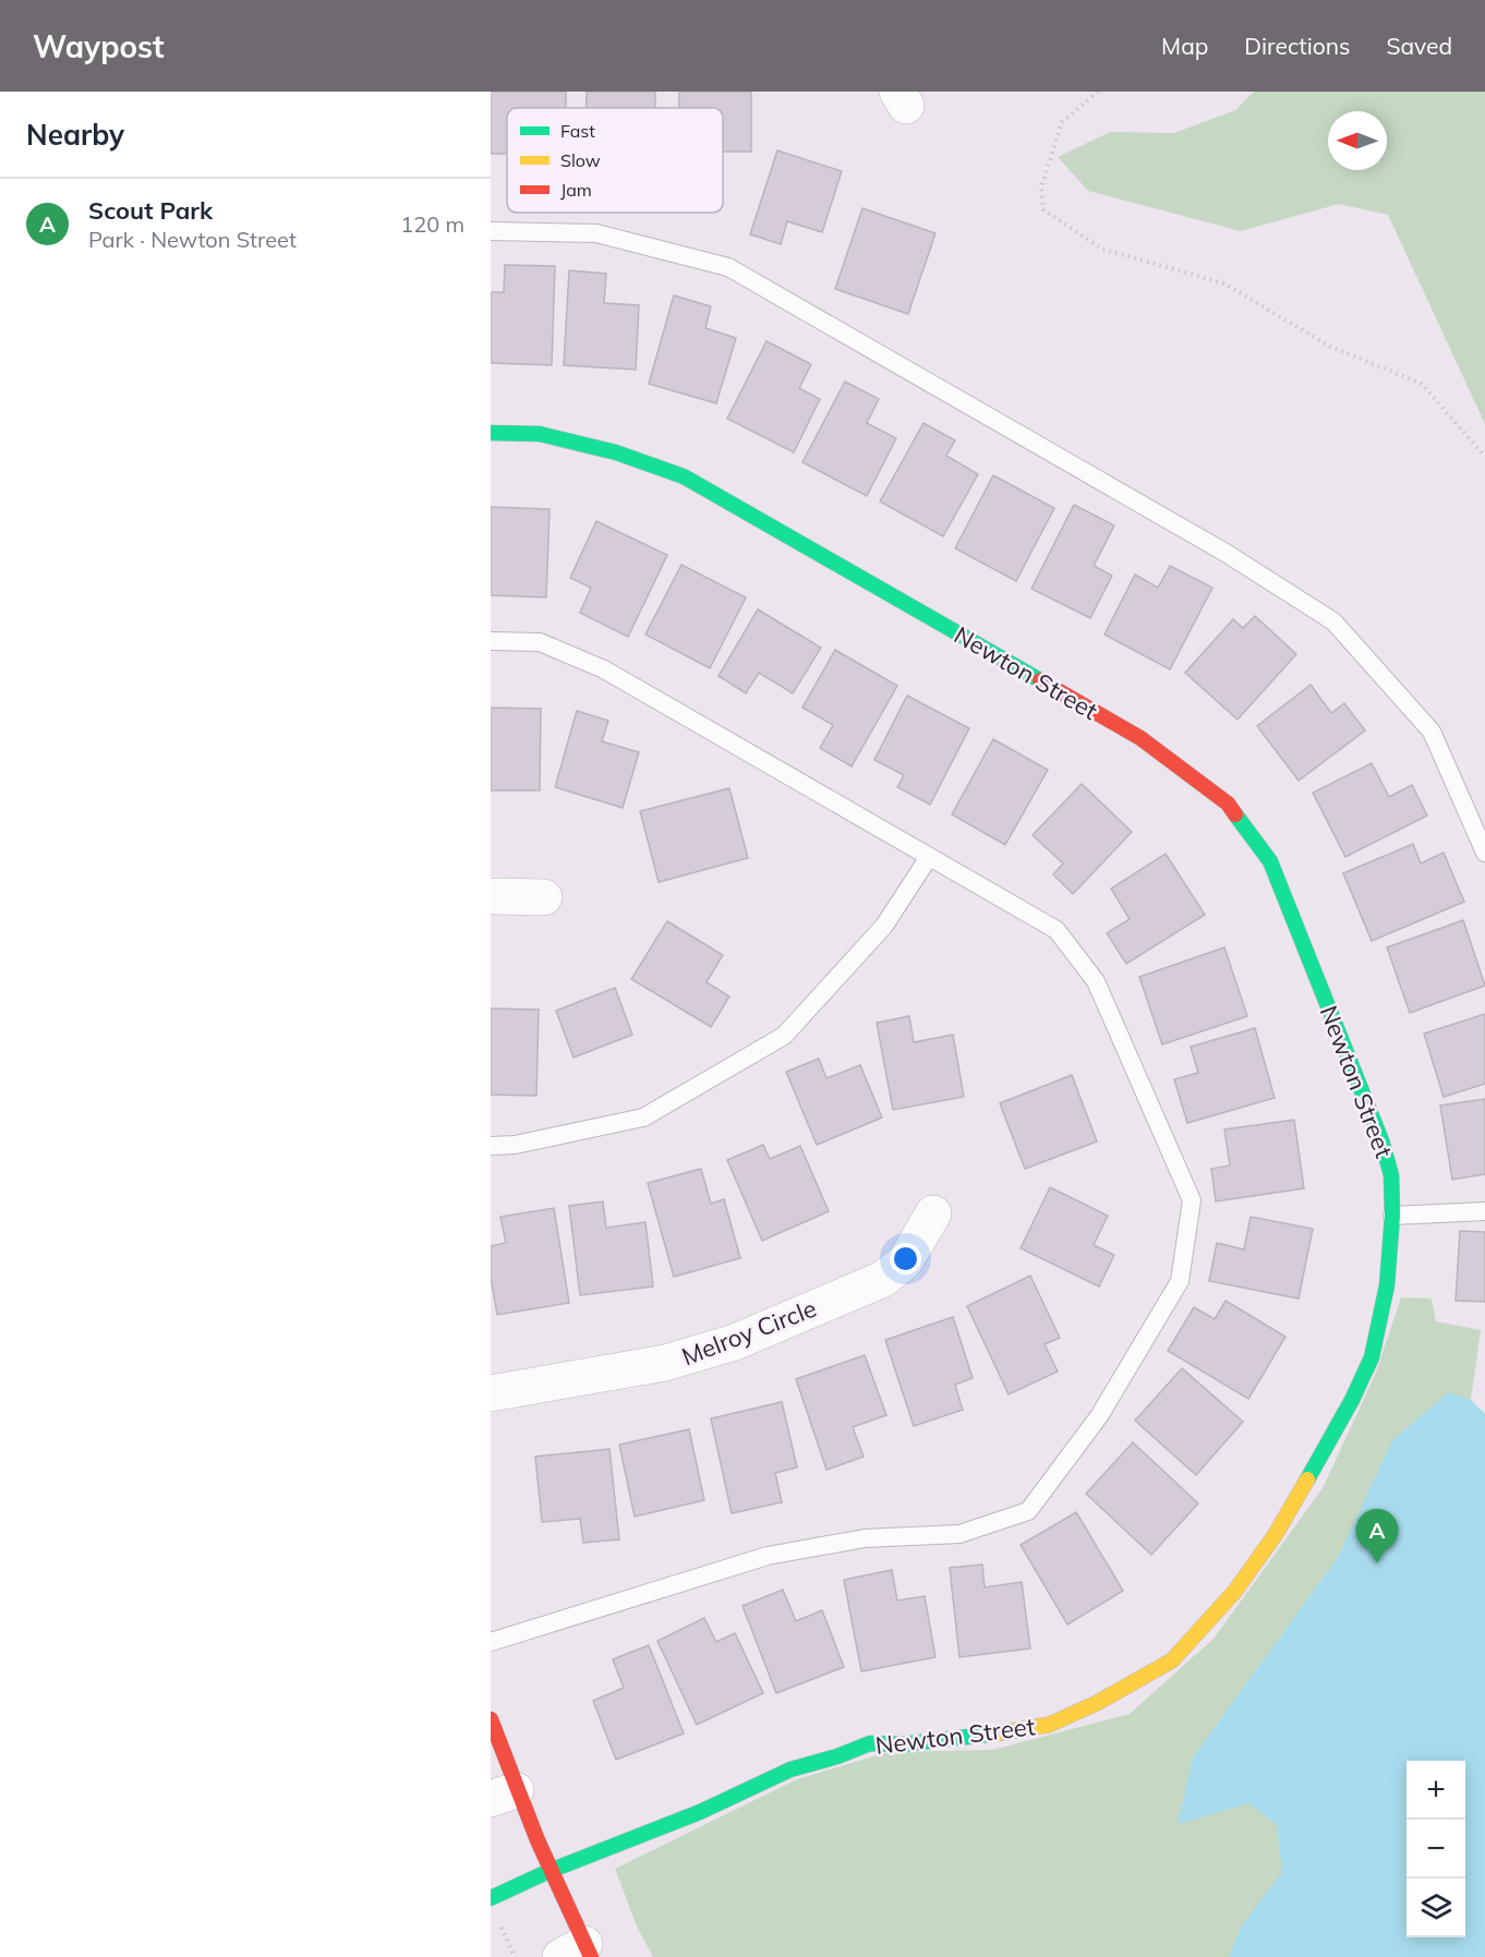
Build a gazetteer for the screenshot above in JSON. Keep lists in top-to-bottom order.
{
  "streets": {
    "street": ["Newton Street", "Melroy Circle"]
  },
  "legend": ["Fast", "Slow", "Jam"],
  "north": "left",
  "page": {
    "header": "Waypost",
    "nav": ["Map", "Directions", "Saved"],
    "heading": "Nearby",
    "list": [
      {
        "mark": "A",
        "name": "Scout Park",
        "note": "Park · Newton Street",
        "value": "120 m"
      }
    ],
    "pins": "A",
    "map_buttons": ["+", "−"]
  }
}
